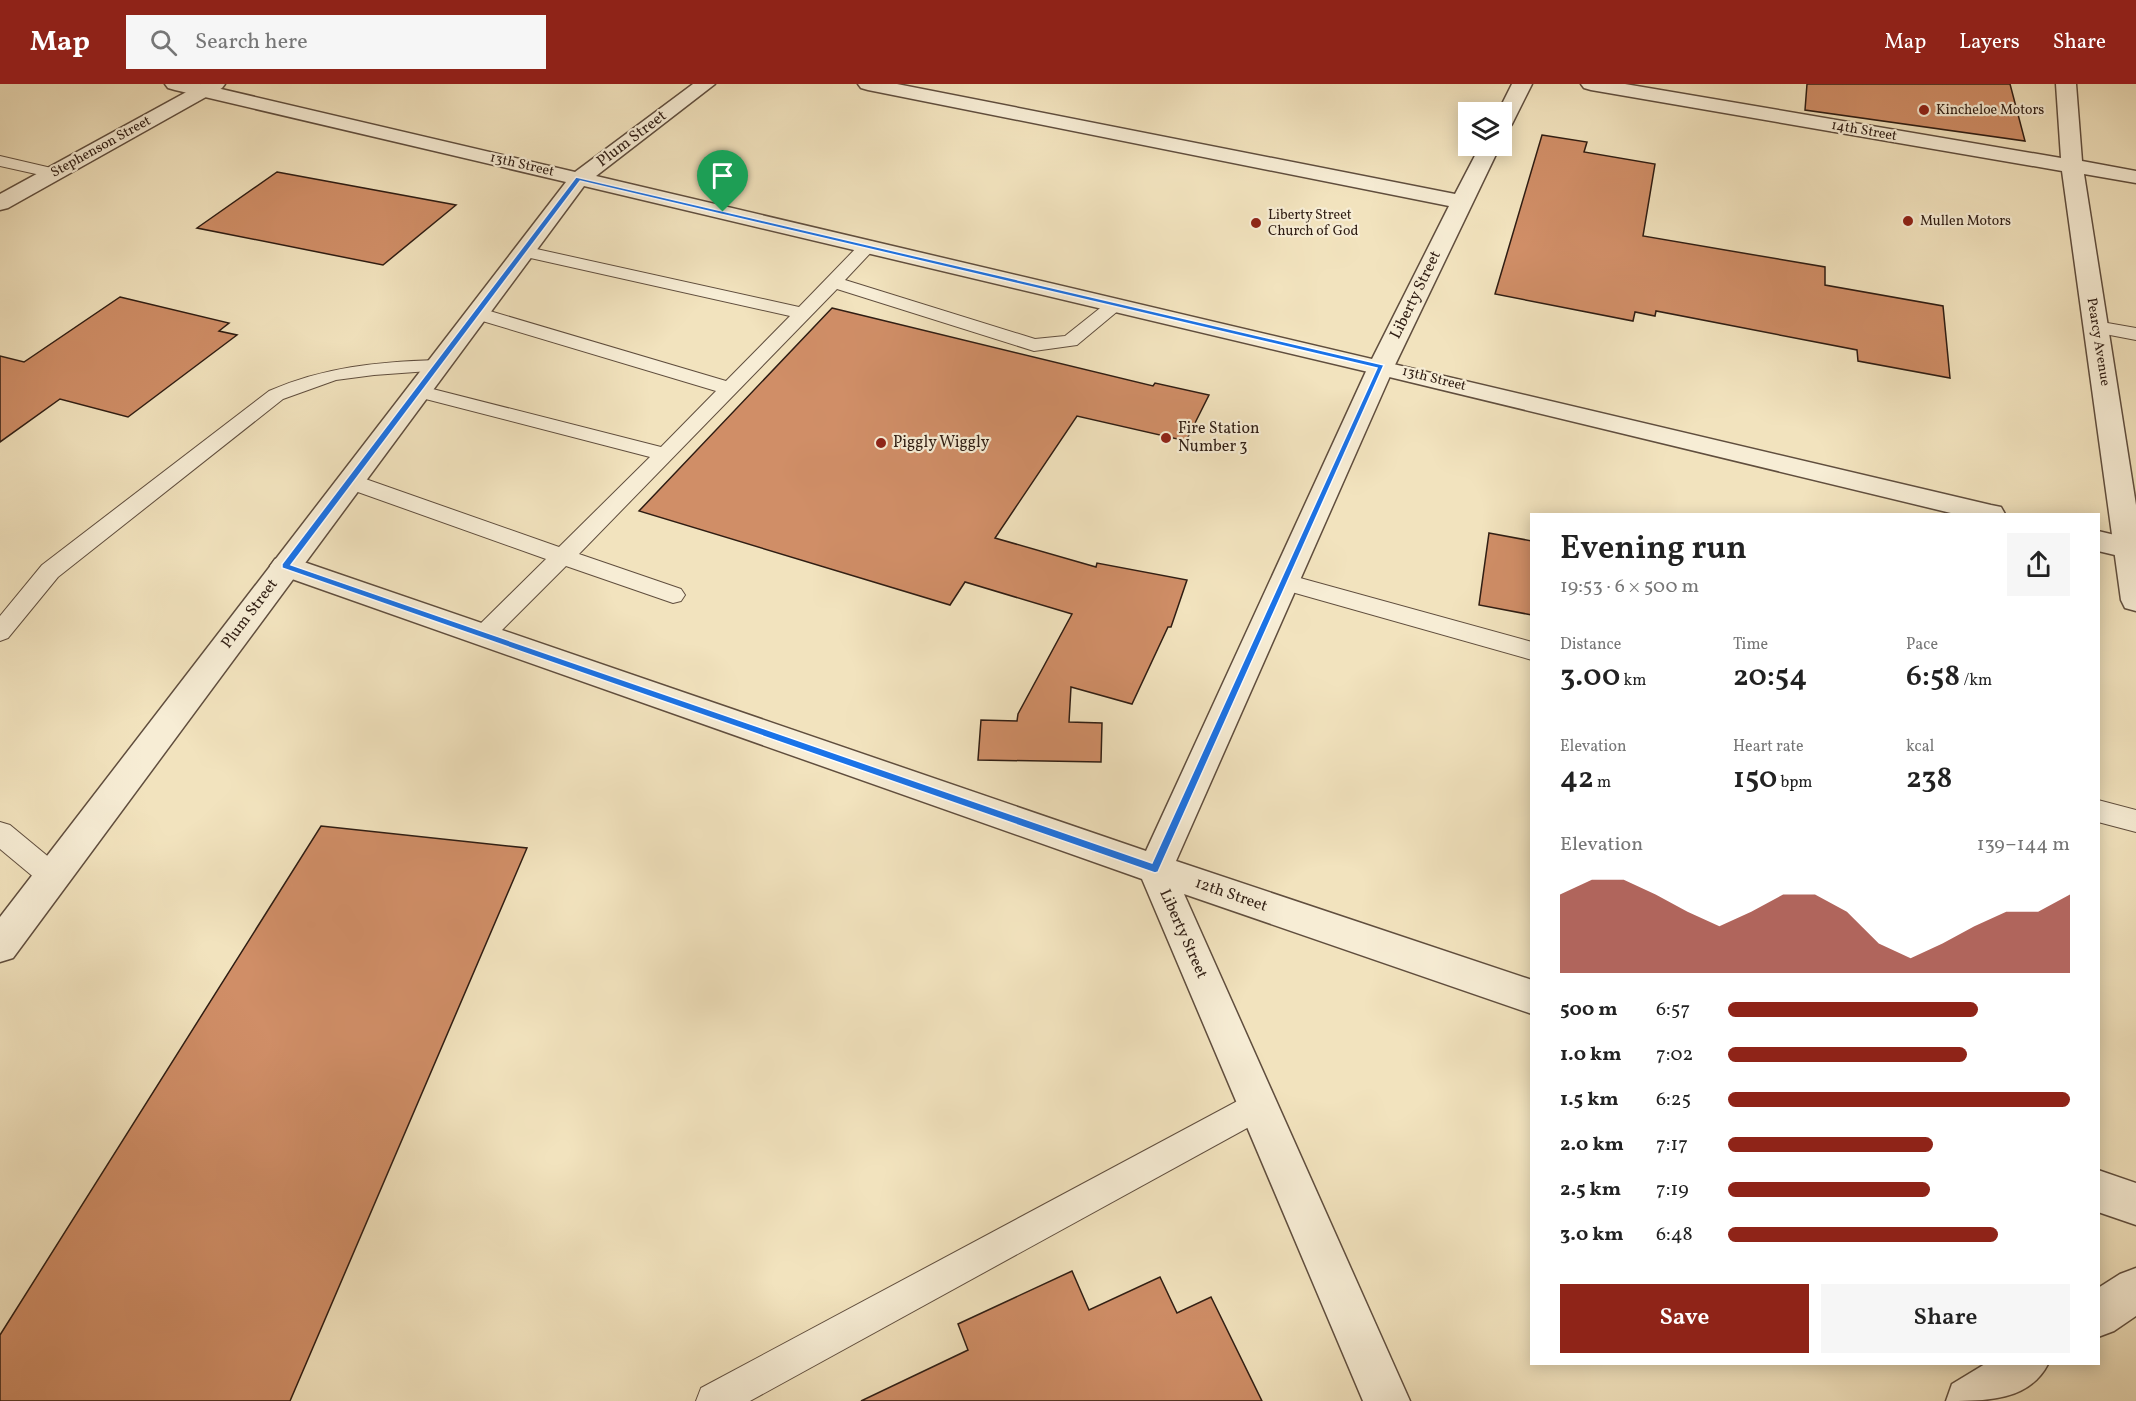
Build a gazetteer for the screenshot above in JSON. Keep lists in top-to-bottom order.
{
  "streets": {
    "street": [
      "14th Street",
      "Plum Street",
      "Stephenson Street",
      "13th Street",
      "Liberty Street",
      "Pearcy Avenue",
      "12th Street"
    ]
  },
  "crossings": [
    ["14th Street", "Pearcy Avenue"],
    ["Plum Street", "13th Street"],
    ["Plum Street", "12th Street"],
    ["Stephenson Street", "13th Street"],
    ["13th Street", "Liberty Street"],
    ["Liberty Street", "12th Street"]
  ],
  "places": [
    "Kincheloe Motors",
    "Mullen Motors",
    "Liberty Street Church of God",
    "Fire Station Number 3",
    "Piggly Wiggly"
  ],
  "page": {
    "header": "Map",
    "search": "Search here",
    "nav": ["Map", "Layers", "Share"],
    "heading": ["Evening run", "19:53 · 6 × 500 m"],
    "stats": [
      ["Distance", "3.00 km"],
      ["Time", "20:54"],
      ["Pace", "6:58 /km"],
      ["Elevation", "42 m"],
      ["Heart rate", "150 bpm"],
      ["kcal", "238"]
    ],
    "chart": ["Elevation", "139–144 m"],
    "list": [
      {
        "name": "500 m",
        "note": "6:57"
      },
      {
        "name": "1.0 km",
        "note": "7:02"
      },
      {
        "name": "1.5 km",
        "note": "6:25"
      },
      {
        "name": "2.0 km",
        "note": "7:17"
      },
      {
        "name": "2.5 km",
        "note": "7:19"
      },
      {
        "name": "3.0 km",
        "note": "6:48"
      }
    ],
    "buttons": ["Save", "Share"]
  }
}
